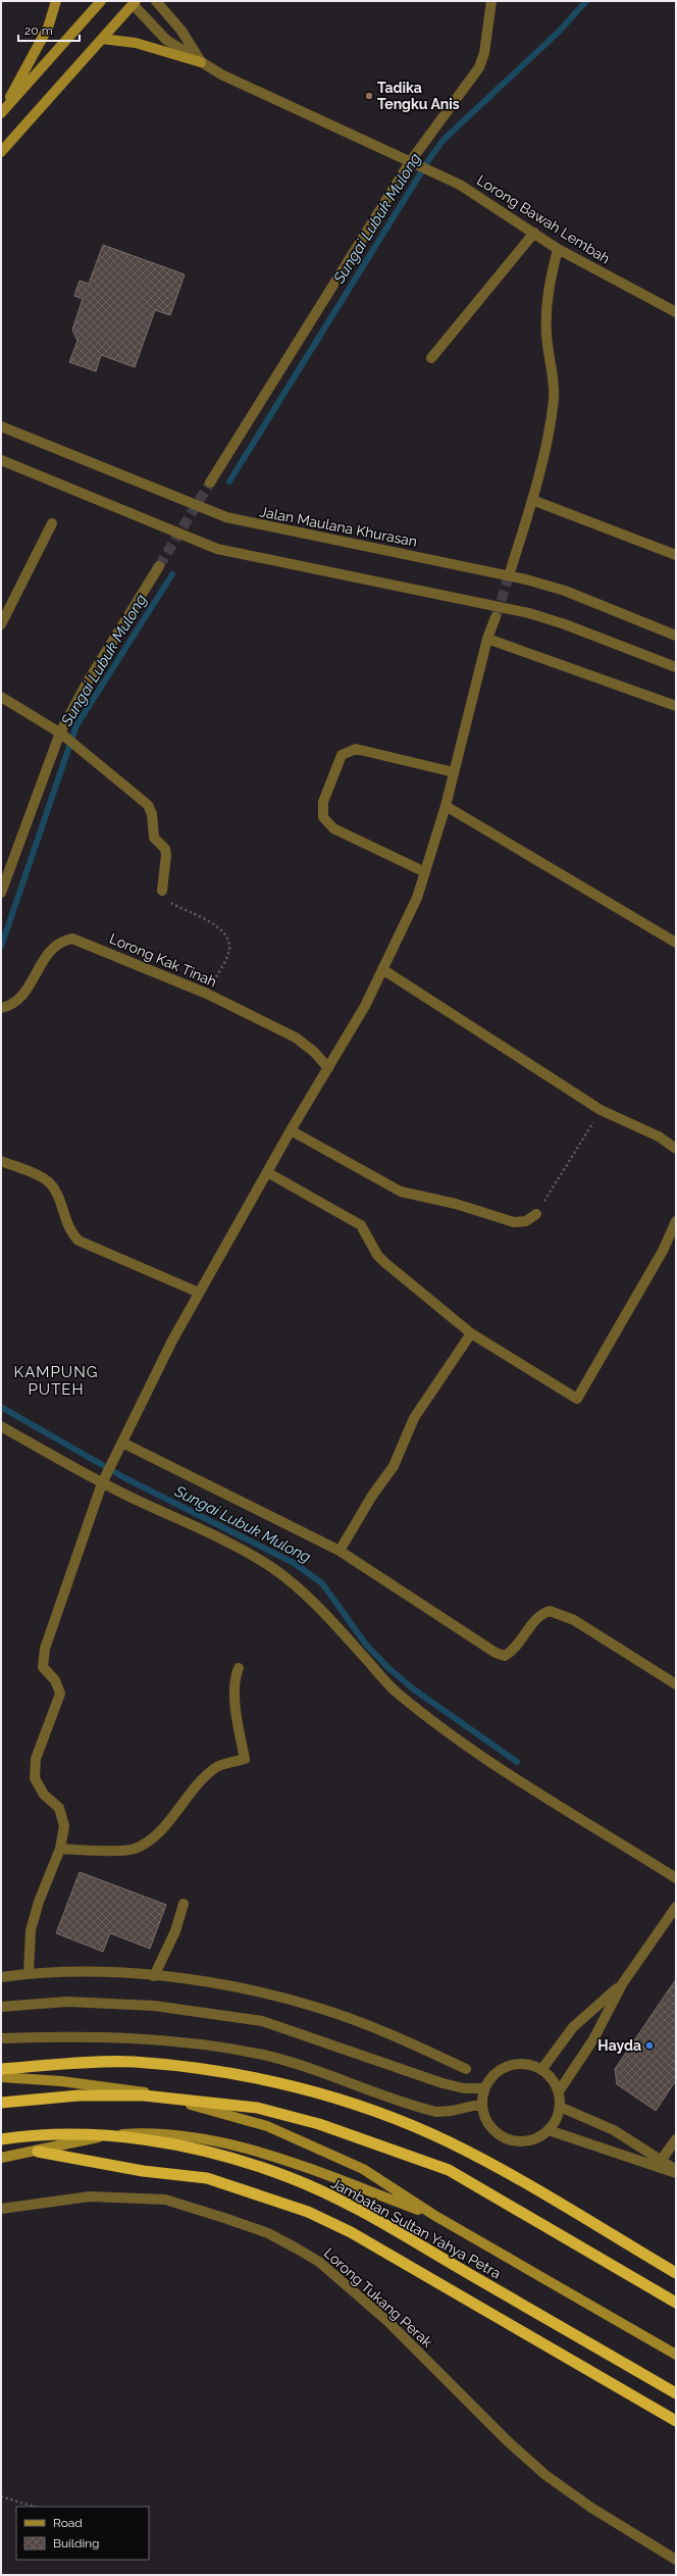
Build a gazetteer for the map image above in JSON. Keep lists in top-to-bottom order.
{
  "streets": {
    "highway": ["Jambatan Sultan Yahya Petra"],
    "street": [
      "Lorong Bawah Lembah",
      "Jalan Maulana Khurasan",
      "Lorong Kak Tinah",
      "Lorong Tukang Perak"
    ]
  },
  "districts": ["KAMPUNG PUTEH"],
  "water": ["Sungai Lubuk Mulong"],
  "places": ["Tadika Tengku Anis", "Hayda"],
  "legend": ["Road", "Building"],
  "scale_bar": "20 m"
}
